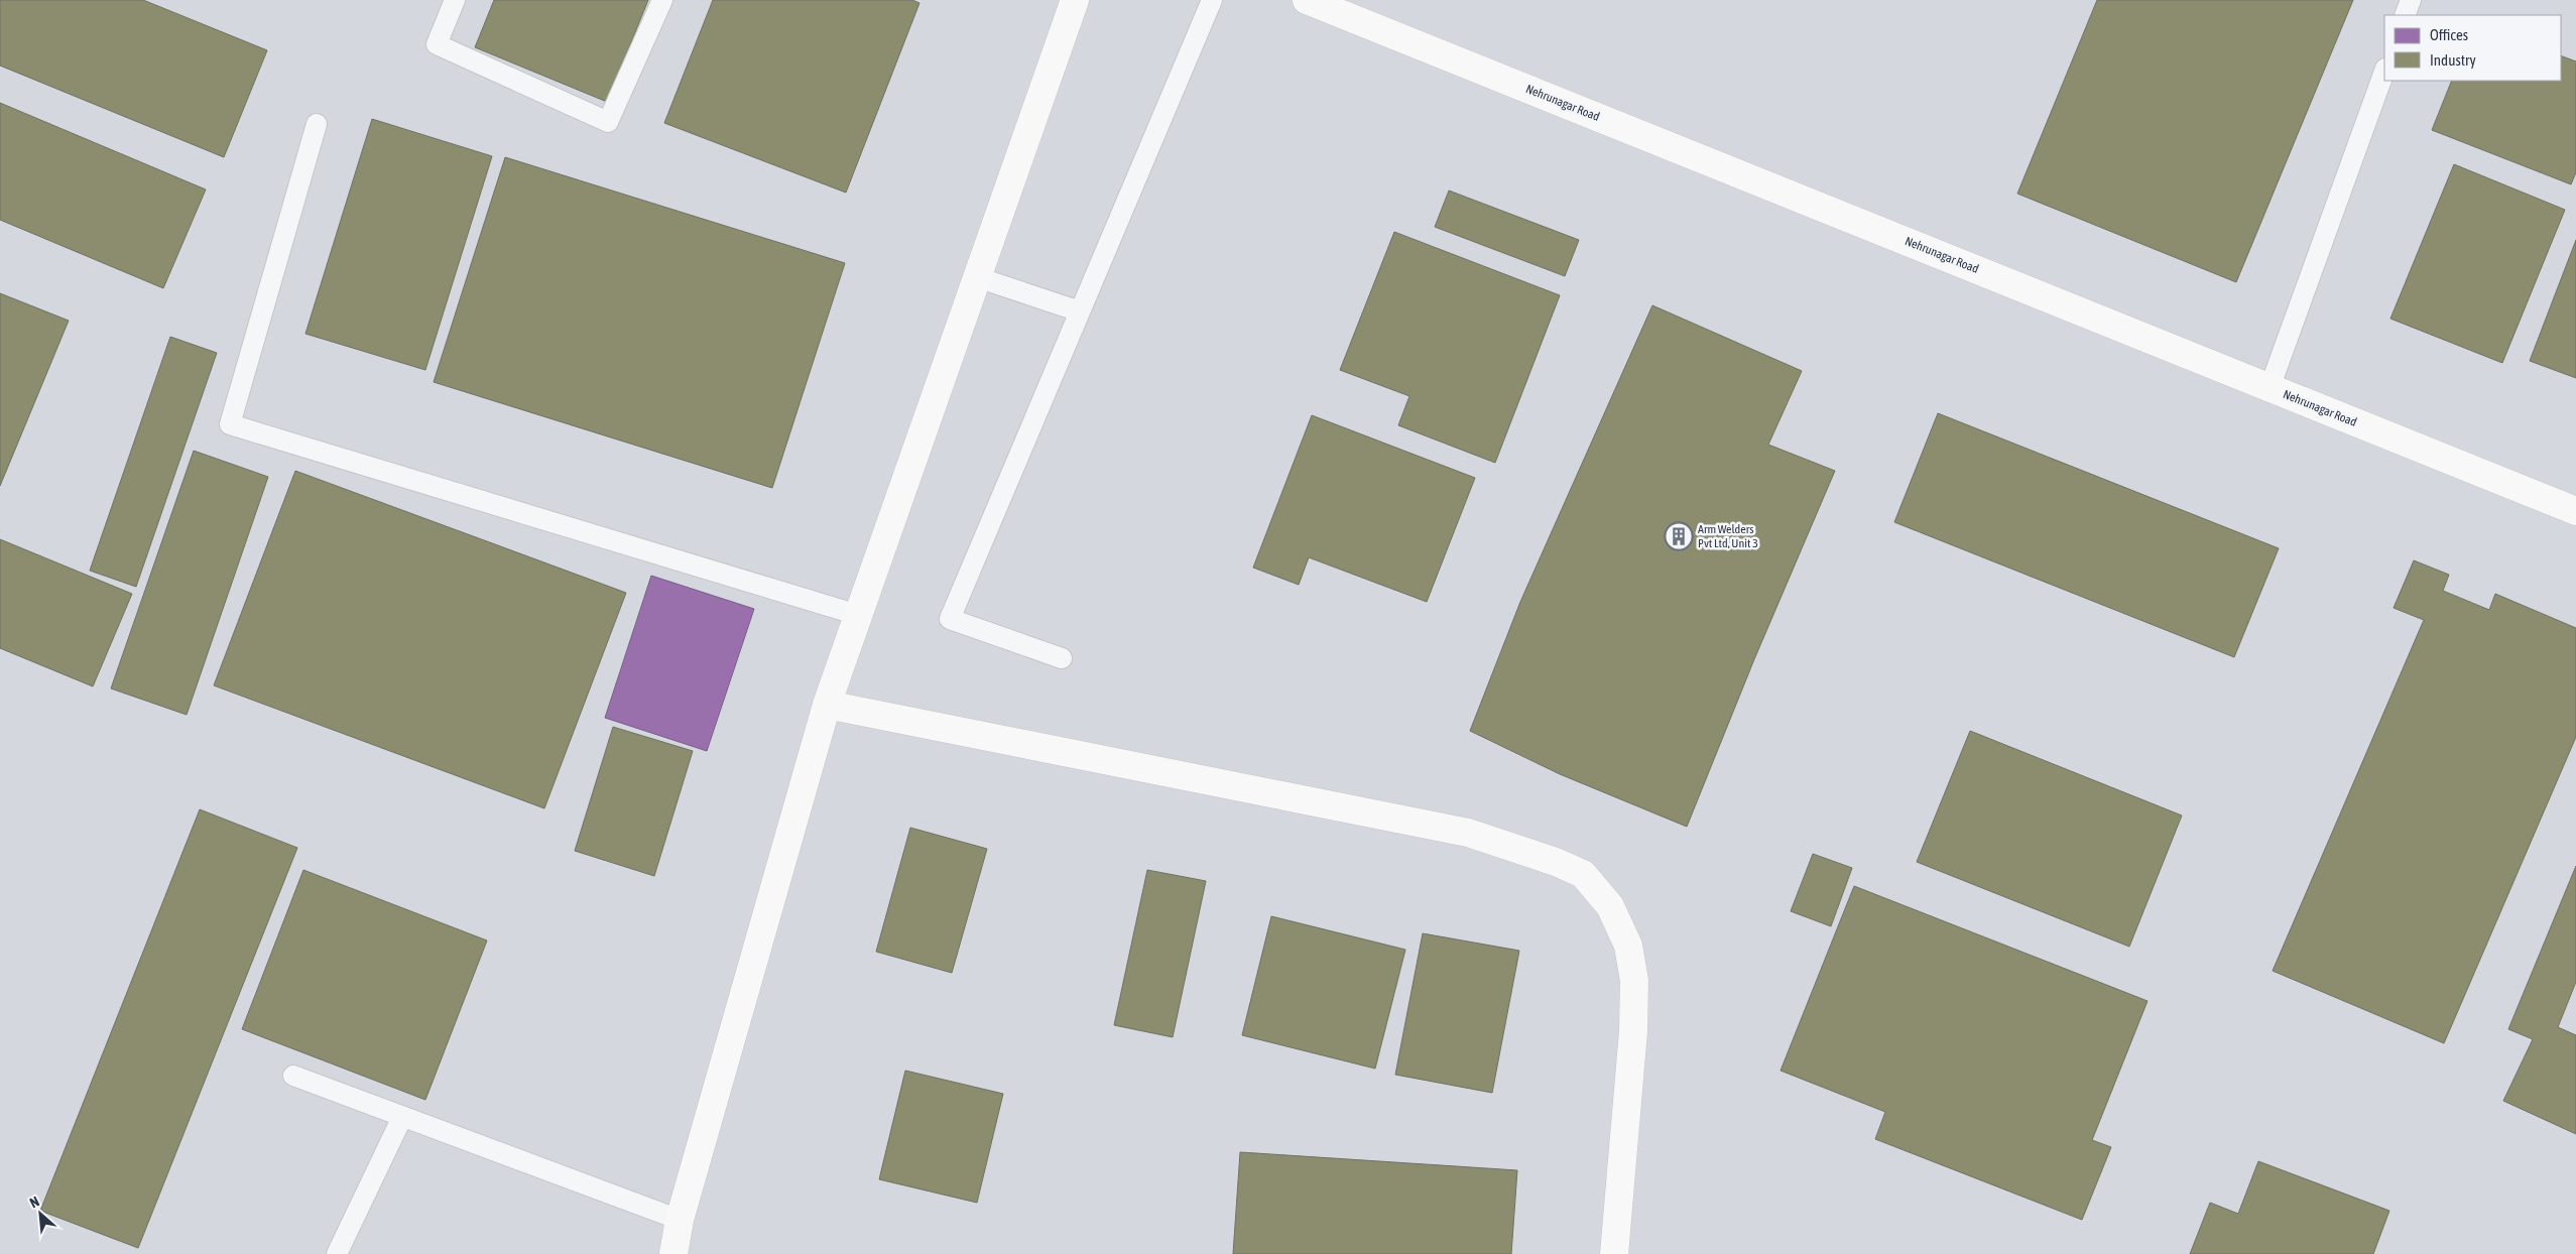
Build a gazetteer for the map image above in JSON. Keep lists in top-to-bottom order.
{
  "streets": {
    "street": ["Nehrunagar Road"]
  },
  "places": {
    "building": ["Arm Welders Pvt Ltd, Unit 3"]
  },
  "legend": ["Offices", "Industry"],
  "north": "top left"
}
